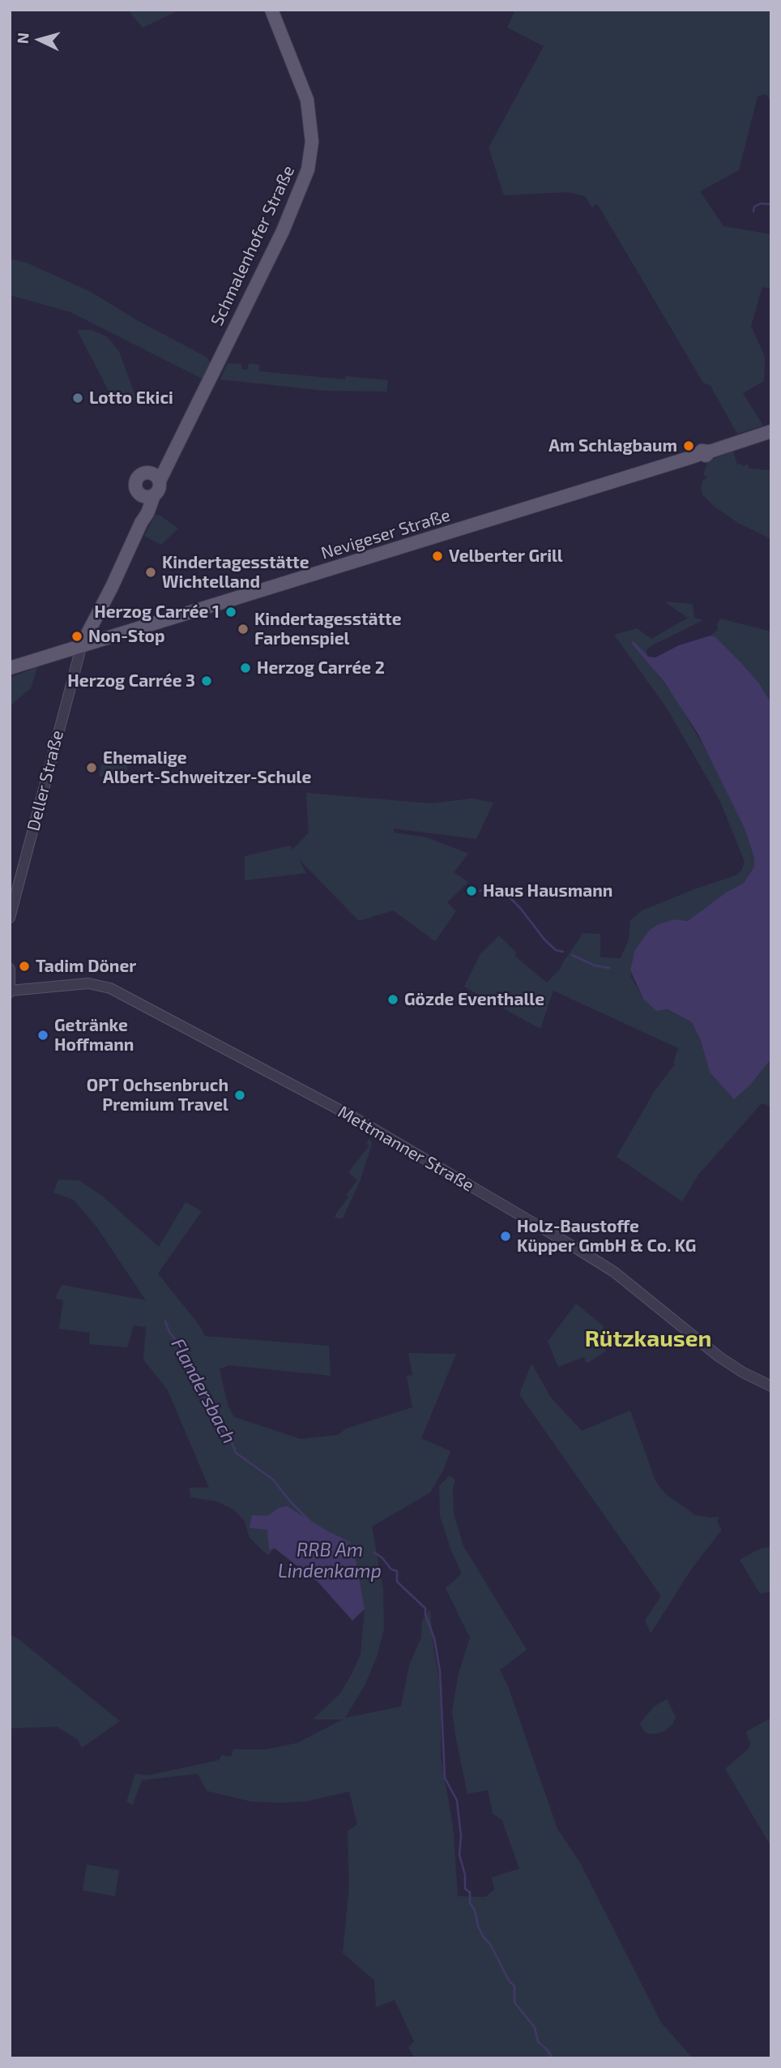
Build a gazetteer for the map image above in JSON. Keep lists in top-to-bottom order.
{
  "streets": {
    "main road": ["Schmalenhofer Straße", "Nevigeser Straße"],
    "street": ["Deller Straße", "Mettmanner Straße"]
  },
  "crossings": [
    ["Nevigeser Straße", "Deller Straße"]
  ],
  "districts": ["Rützkausen"],
  "water": ["Flandersbach", "RRB Am Lindenkamp"],
  "places": [
    "Lotto Ekici",
    "Am Schlagbaum",
    "Velberter Grill",
    "Kindertagesstätte Wichtelland",
    "Herzog Carrée 1",
    "Kindertagesstätte Farbenspiel",
    "Non-Stop",
    "Herzog Carrée 2",
    "Herzog Carrée 3",
    "Ehemalige Albert-Schweitzer-Schule",
    "Haus Hausmann",
    "Tadim Döner",
    "Gözde Eventhalle",
    "Getränke Hoffmann",
    "OPT Ochsenbruch Premium Travel",
    "Holz-Baustoffe Küpper GmbH & Co. KG"
  ],
  "north": "left"
}
